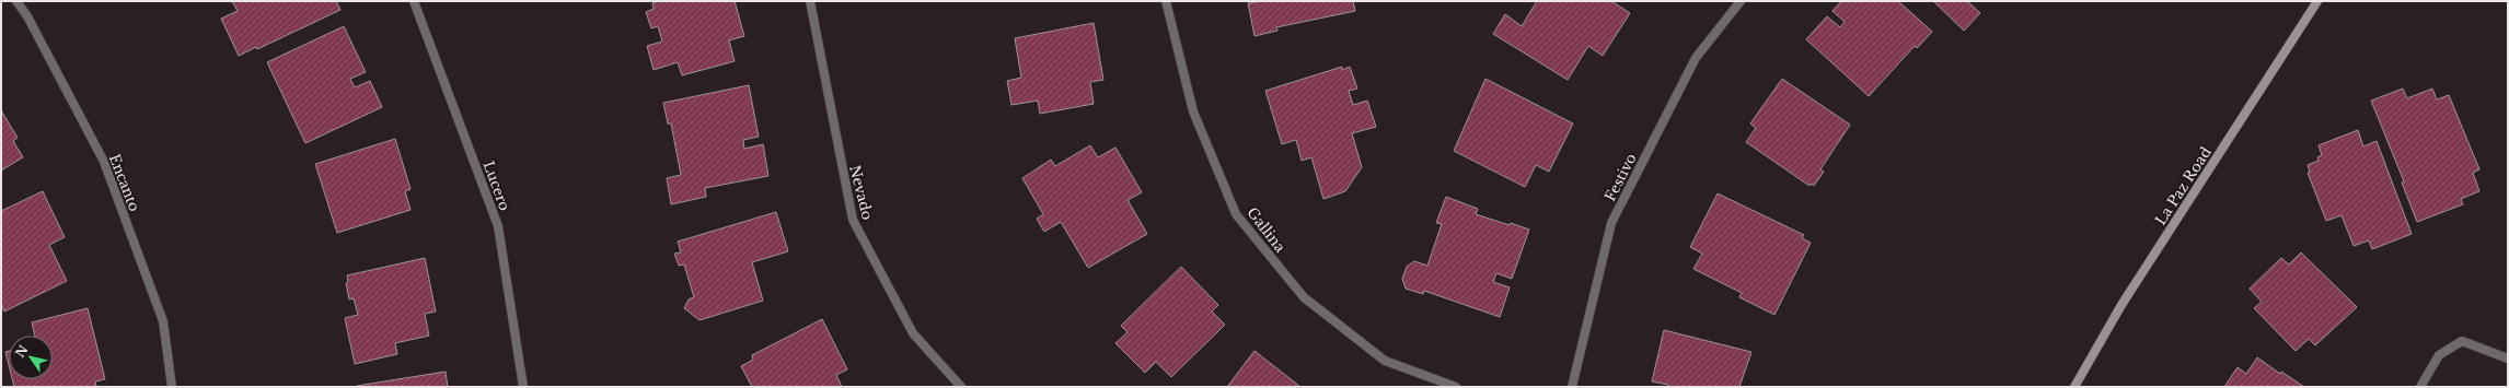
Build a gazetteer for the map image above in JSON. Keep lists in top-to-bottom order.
{
  "streets": {
    "main road": ["La Paz Road"],
    "street": [
      "Festivo",
      "Encanto",
      "Lucero",
      "Nevado",
      "Gallina"
    ]
  },
  "north": "top left"
}
